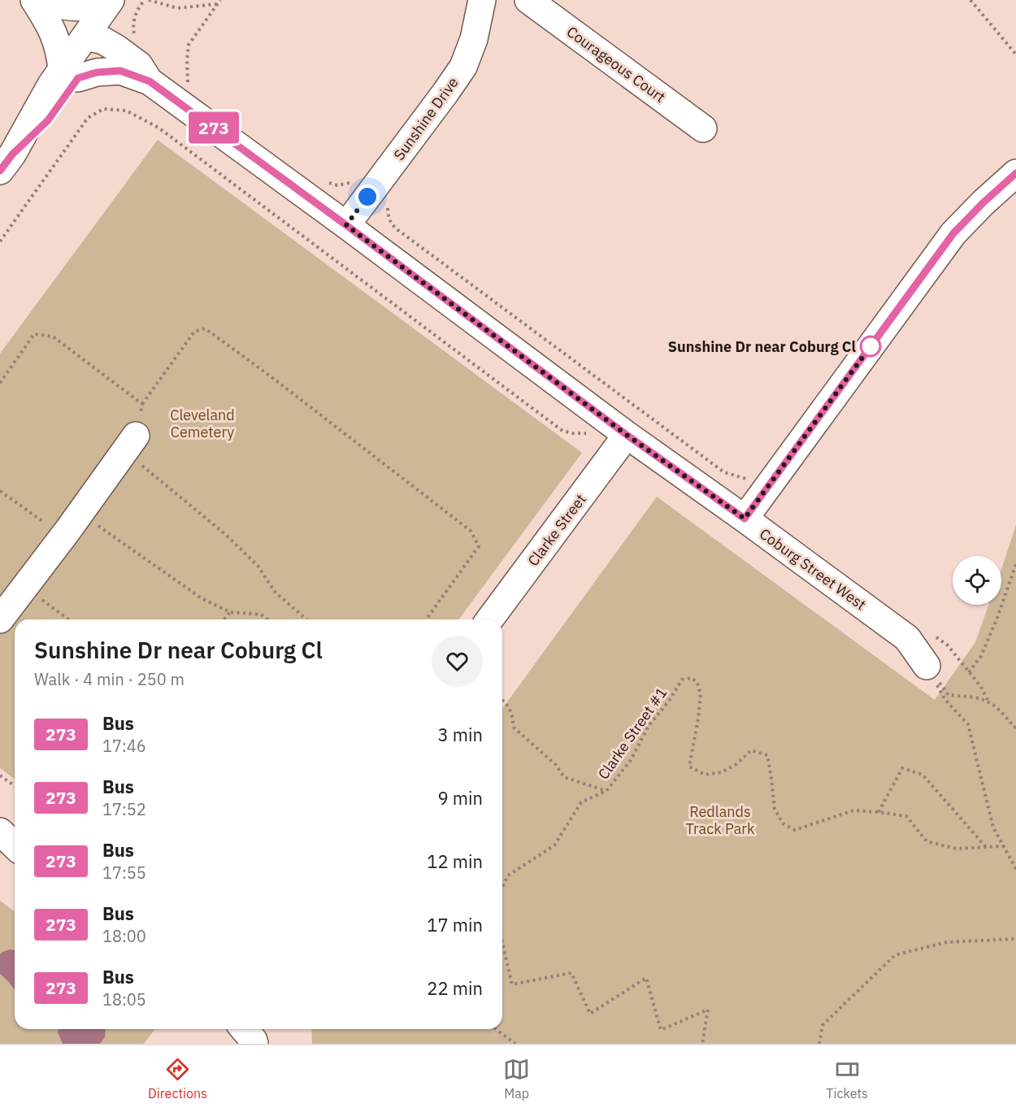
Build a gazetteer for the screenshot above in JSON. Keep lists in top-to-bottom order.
{
  "streets": {
    "street": [
      "Courageous Court",
      "Sunshine Drive",
      "Clarke Street",
      "Coburg Street West"
    ],
    "path": ["Clarke Street #1"]
  },
  "crossings": [
    ["Sunshine Drive", "Coburg Street West"],
    ["Clarke Street", "Coburg Street West"]
  ],
  "parks": ["Cleveland Cemetery", "Redlands Track Park"],
  "places": ["Sunshine Dr near Coburg Cl"],
  "lines": ["bus line 273"],
  "page": {
    "on_map": "273",
    "heading": ["Sunshine Dr near Coburg Cl", "Walk · 4 min · 250 m"],
    "list": [
      {
        "mark": "273",
        "name": "Bus",
        "note": "17:46",
        "value": "3 min"
      },
      {
        "mark": "273",
        "name": "Bus",
        "note": "17:52",
        "value": "9 min"
      },
      {
        "mark": "273",
        "name": "Bus",
        "note": "17:55",
        "value": "12 min"
      },
      {
        "mark": "273",
        "name": "Bus",
        "note": "18:00",
        "value": "17 min"
      },
      {
        "mark": "273",
        "name": "Bus",
        "note": "18:05",
        "value": "22 min"
      }
    ],
    "tabs": ["Directions", "Map", "Tickets"]
  }
}
